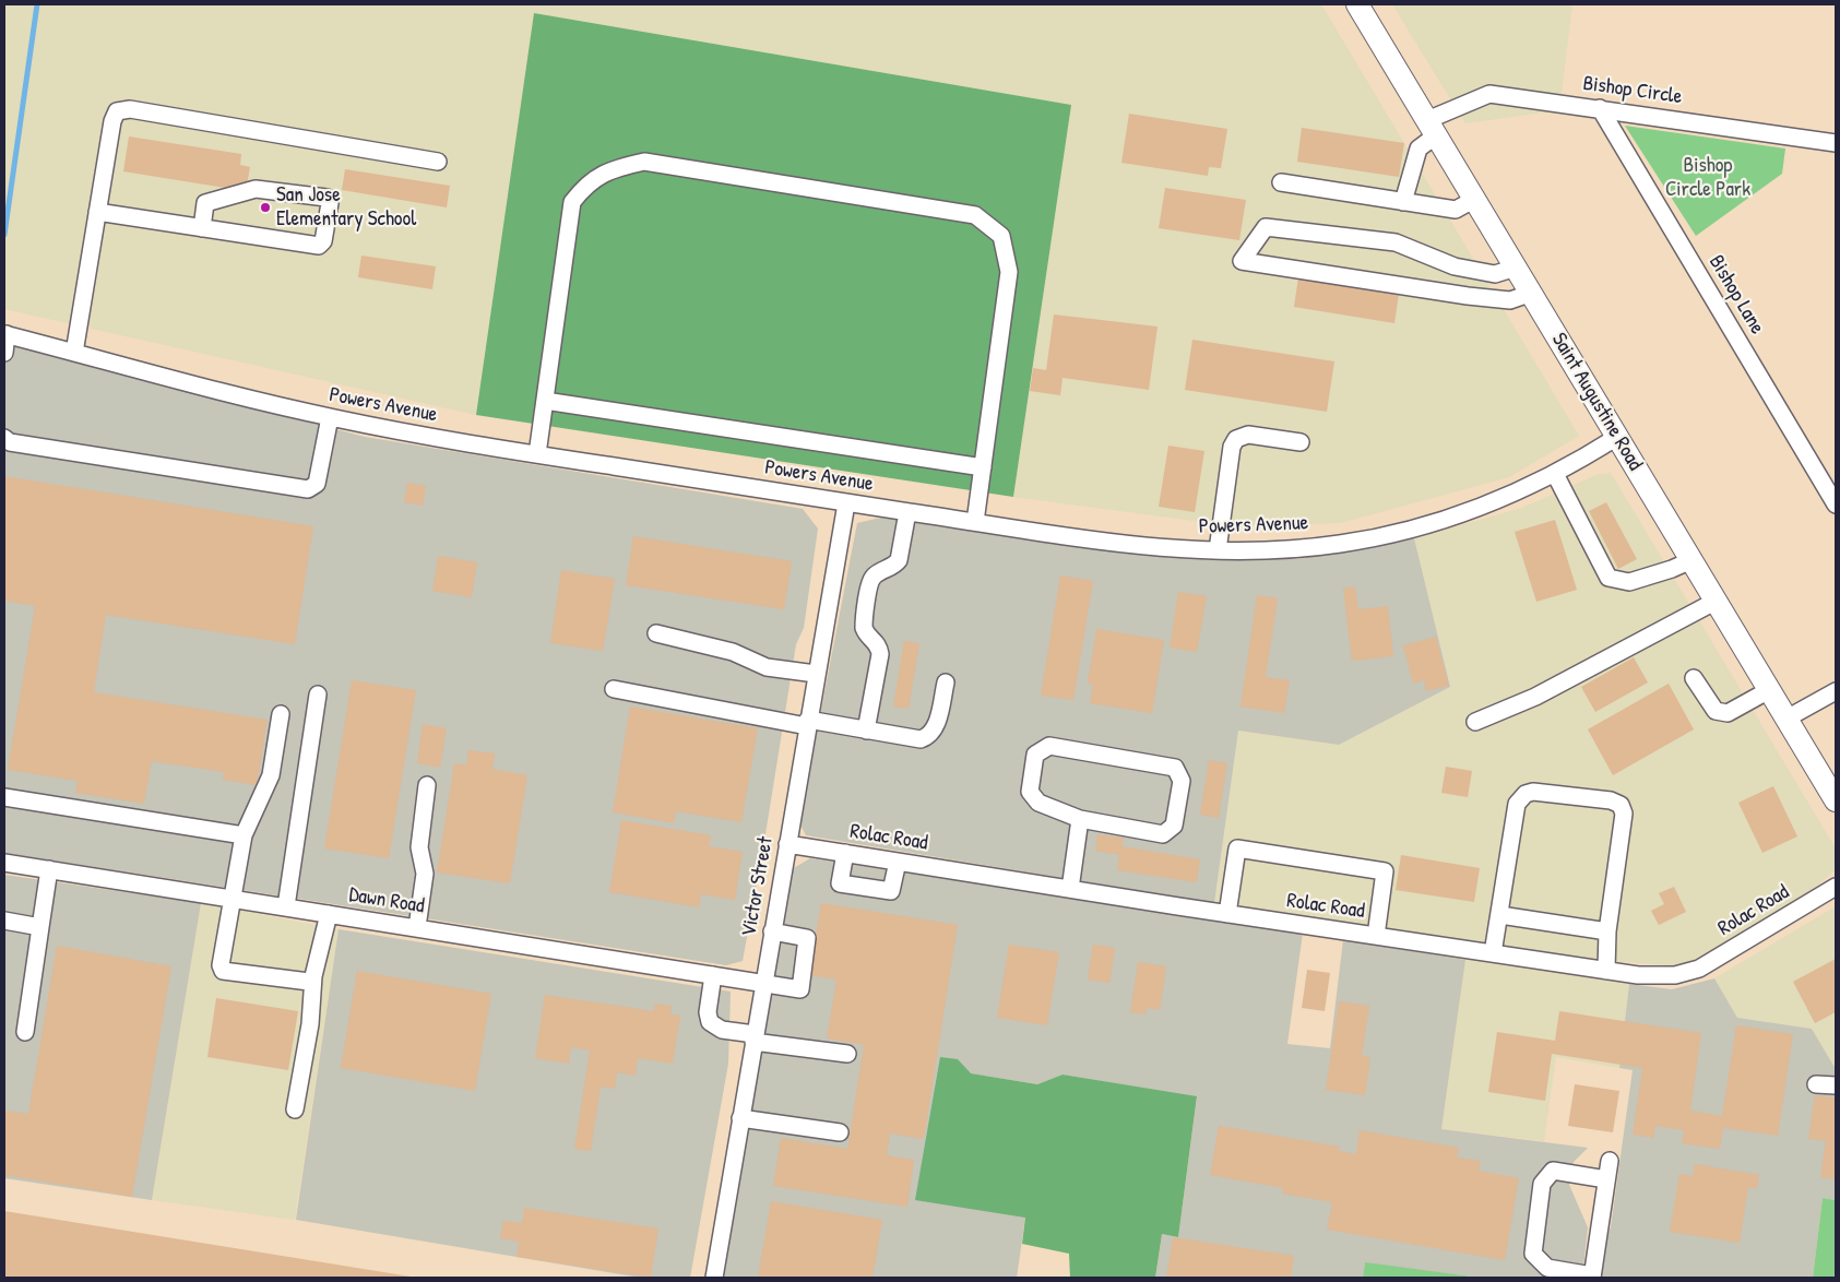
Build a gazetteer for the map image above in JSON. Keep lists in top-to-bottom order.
{
  "streets": {
    "main road": ["Saint Augustine Road"],
    "street": [
      "Bishop Circle",
      "Bishop Lane",
      "Powers Avenue",
      "Rolac Road",
      "Victor Street",
      "Dawn Road"
    ]
  },
  "crossings": [
    ["Bishop Circle", "Bishop Lane"],
    ["Bishop Circle", "Saint Augustine Road"],
    ["Saint Augustine Road", "Powers Avenue"],
    ["Powers Avenue", "Victor Street"],
    ["Rolac Road", "Victor Street"],
    ["Victor Street", "Dawn Road"]
  ],
  "parks": ["Bishop Circle Park"],
  "places": ["San Jose Elementary School"]
}
